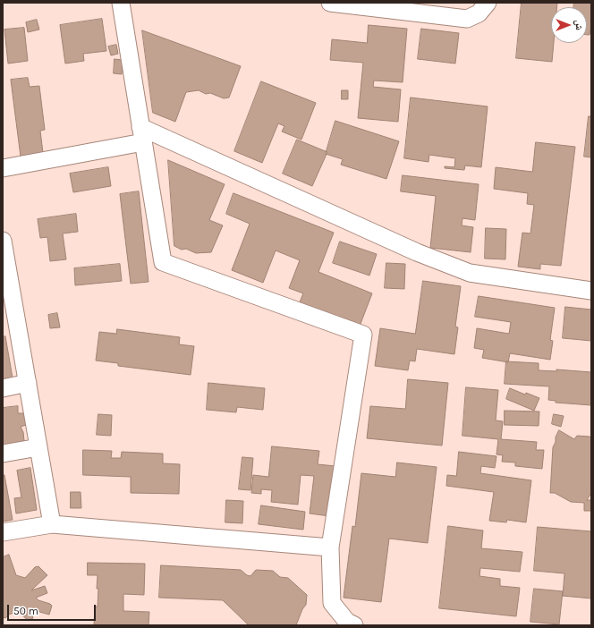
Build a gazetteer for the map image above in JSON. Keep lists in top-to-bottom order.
{
  "scale_bar": "50 m",
  "north": "right"
}
